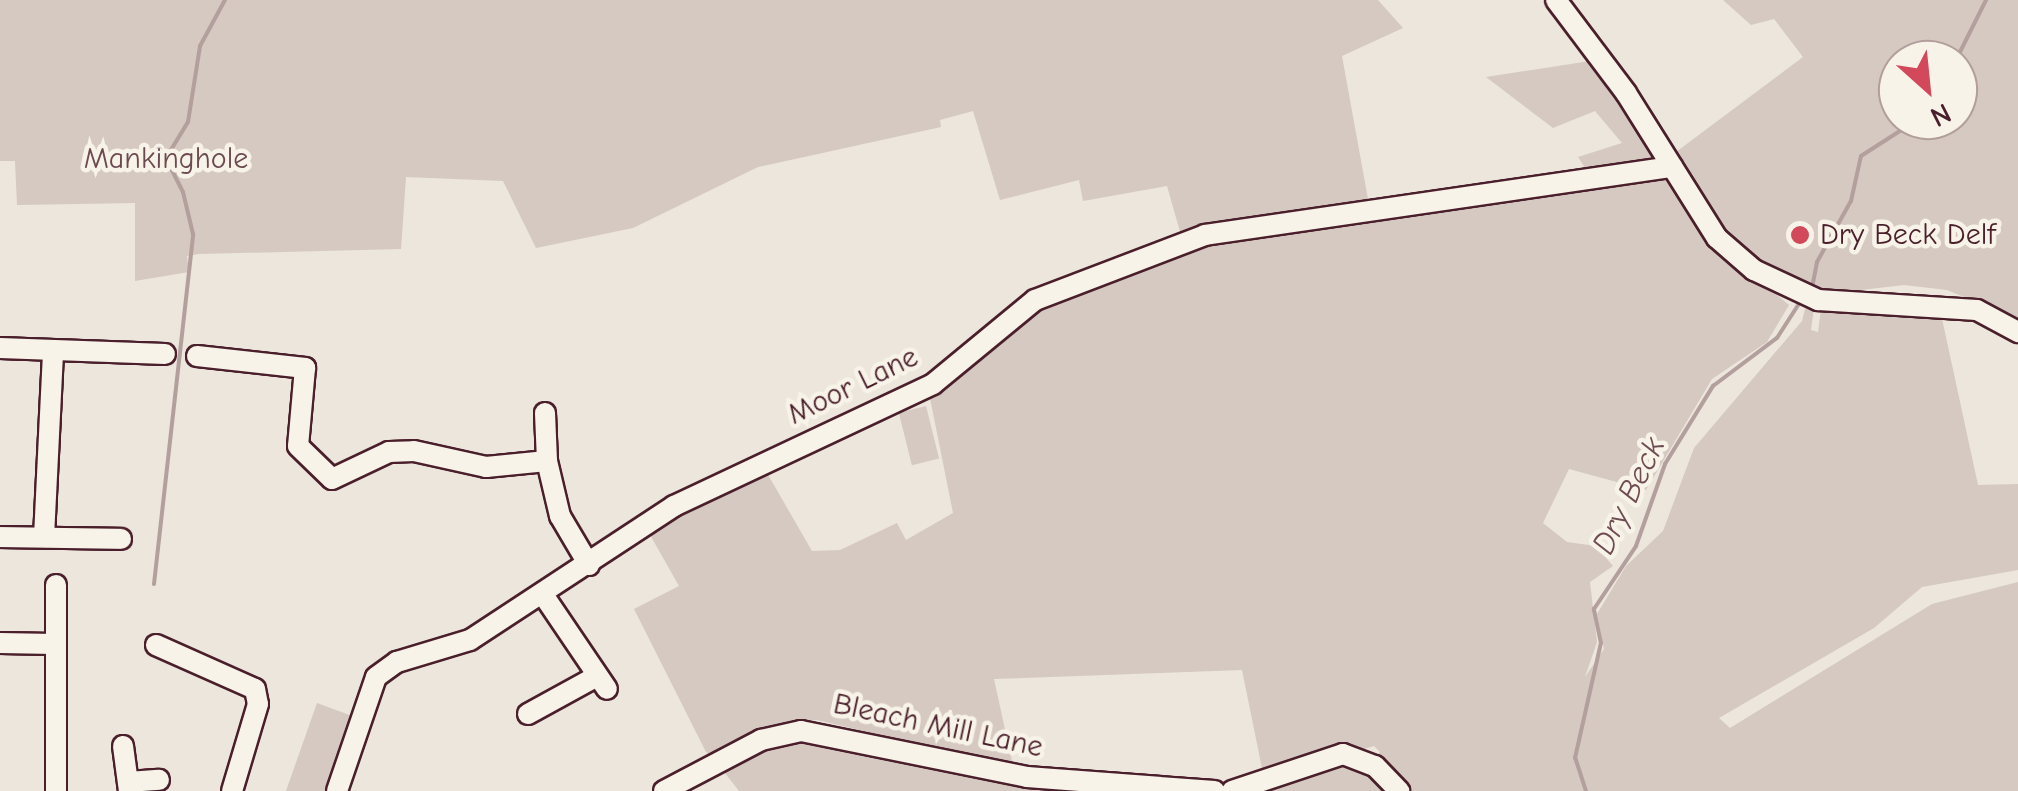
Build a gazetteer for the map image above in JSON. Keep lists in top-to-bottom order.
{
  "streets": {
    "street": ["Moor Lane", "Bleach Mill Lane"]
  },
  "water": ["Dry Beck"],
  "parks": ["Mankinghole"],
  "places": ["Dry Beck Delf"],
  "north": "bottom right"
}
